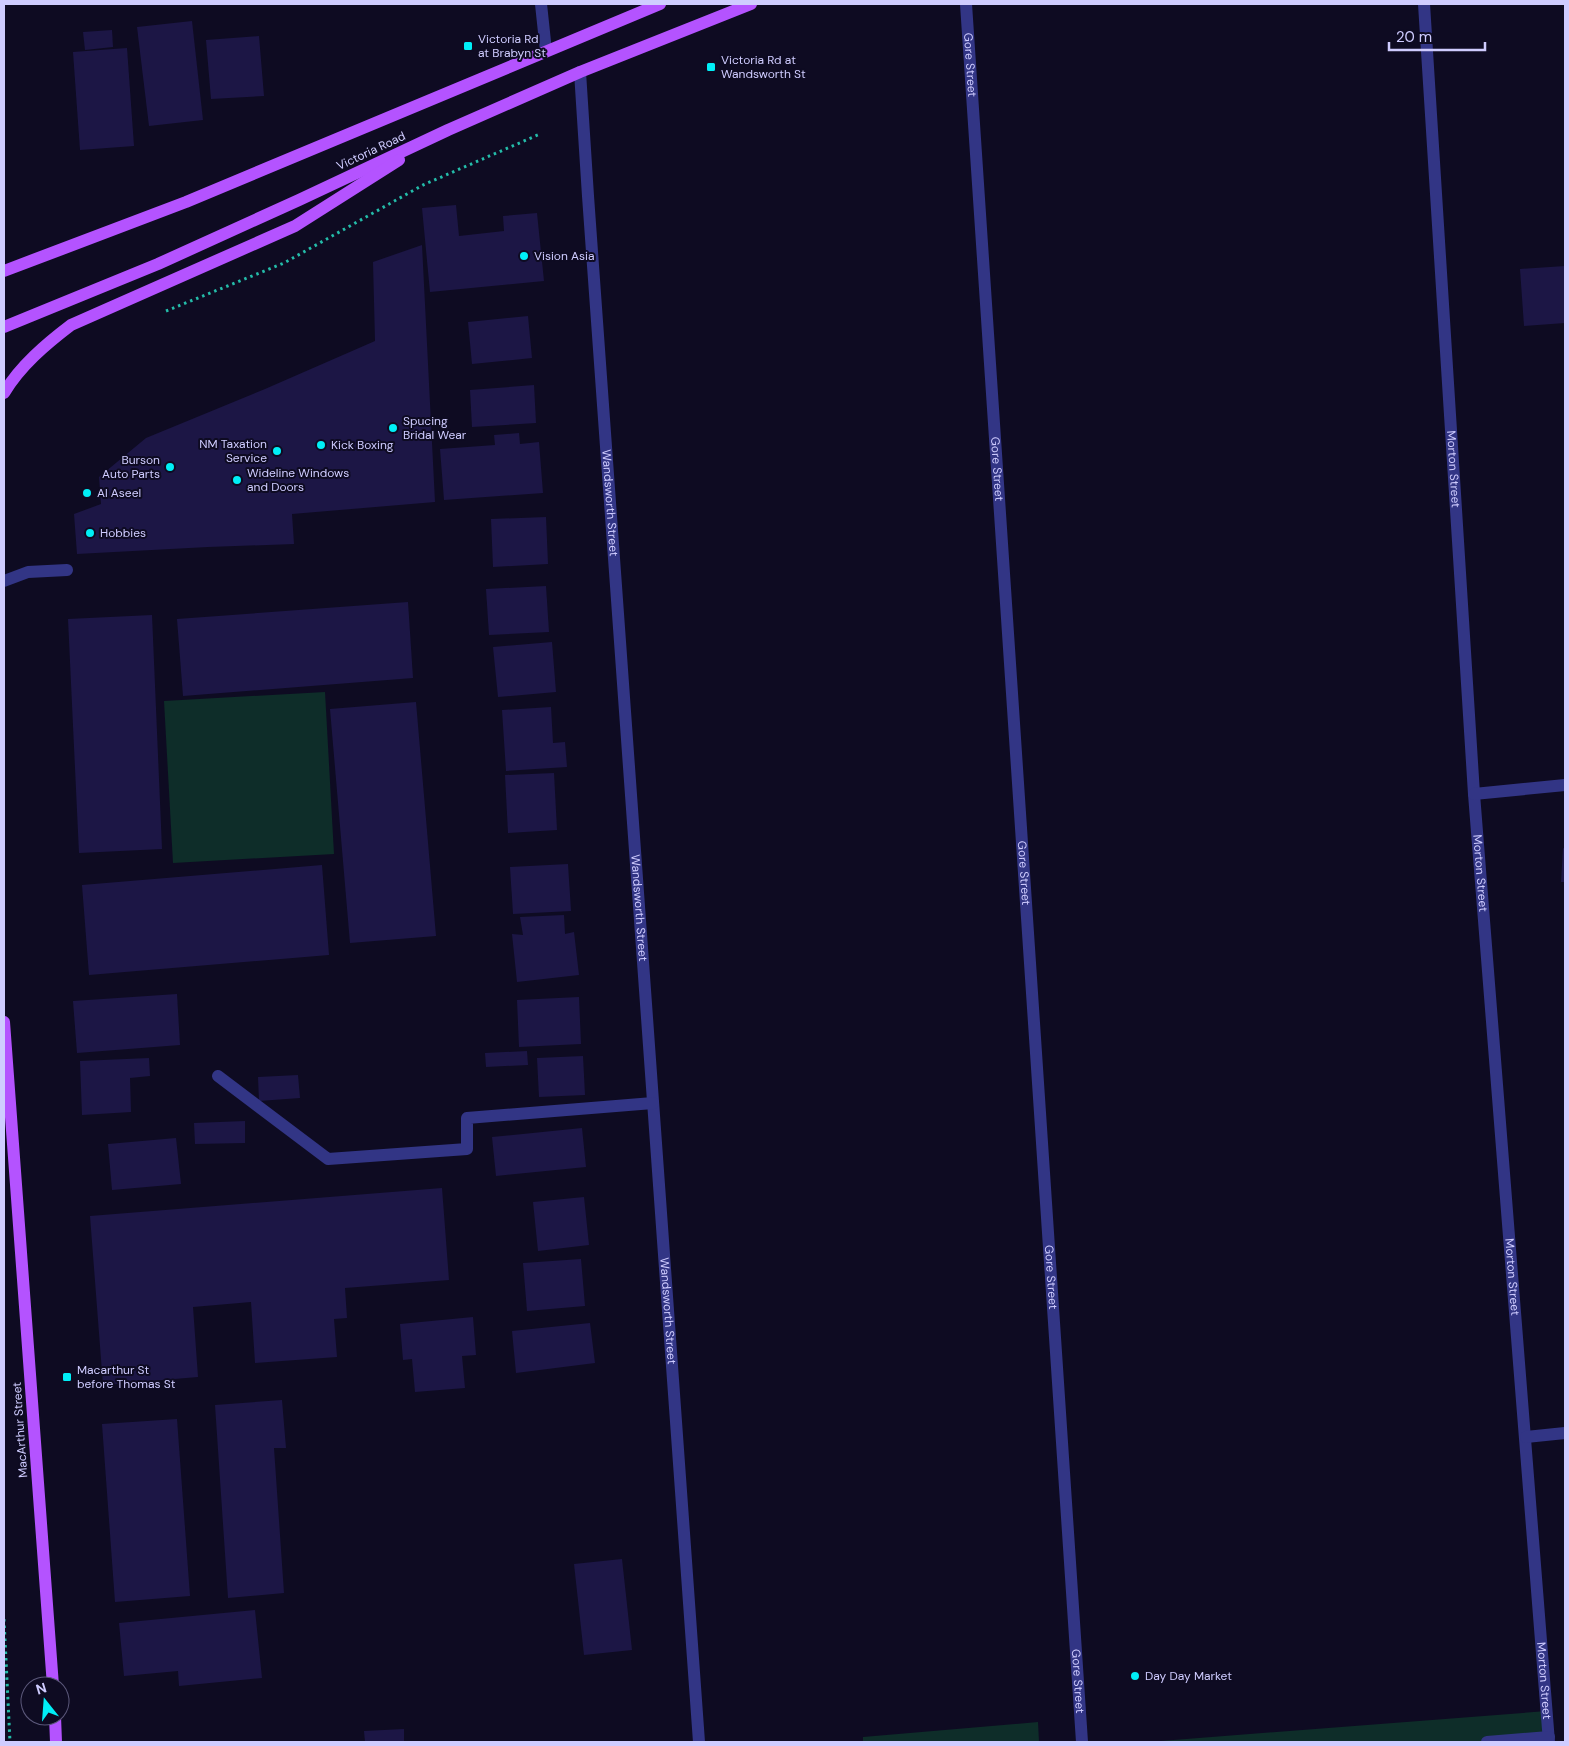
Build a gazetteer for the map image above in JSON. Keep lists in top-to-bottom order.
{
  "streets": {
    "main road": ["Victoria Road", "MacArthur Street"],
    "street": ["Gore Street", "Morton Street", "Wandsworth Street"]
  },
  "crossings": [
    ["Victoria Road", "Wandsworth Street"]
  ],
  "places": {
    "transit": ["Victoria Rd at Brabyn St", "Victoria Rd at Wandsworth St", "Macarthur St before Thomas St"],
    "other": [
      "Vision Asia",
      "Spucing Bridal Wear",
      "Kick Boxing",
      "NM Taxation Service",
      "Burson Auto Parts",
      "Wideline Windows and Doors",
      "Al Aseel",
      "Hobbies",
      "Day Day Market"
    ]
  },
  "scale_bar": "20 m",
  "north": "top"
}
